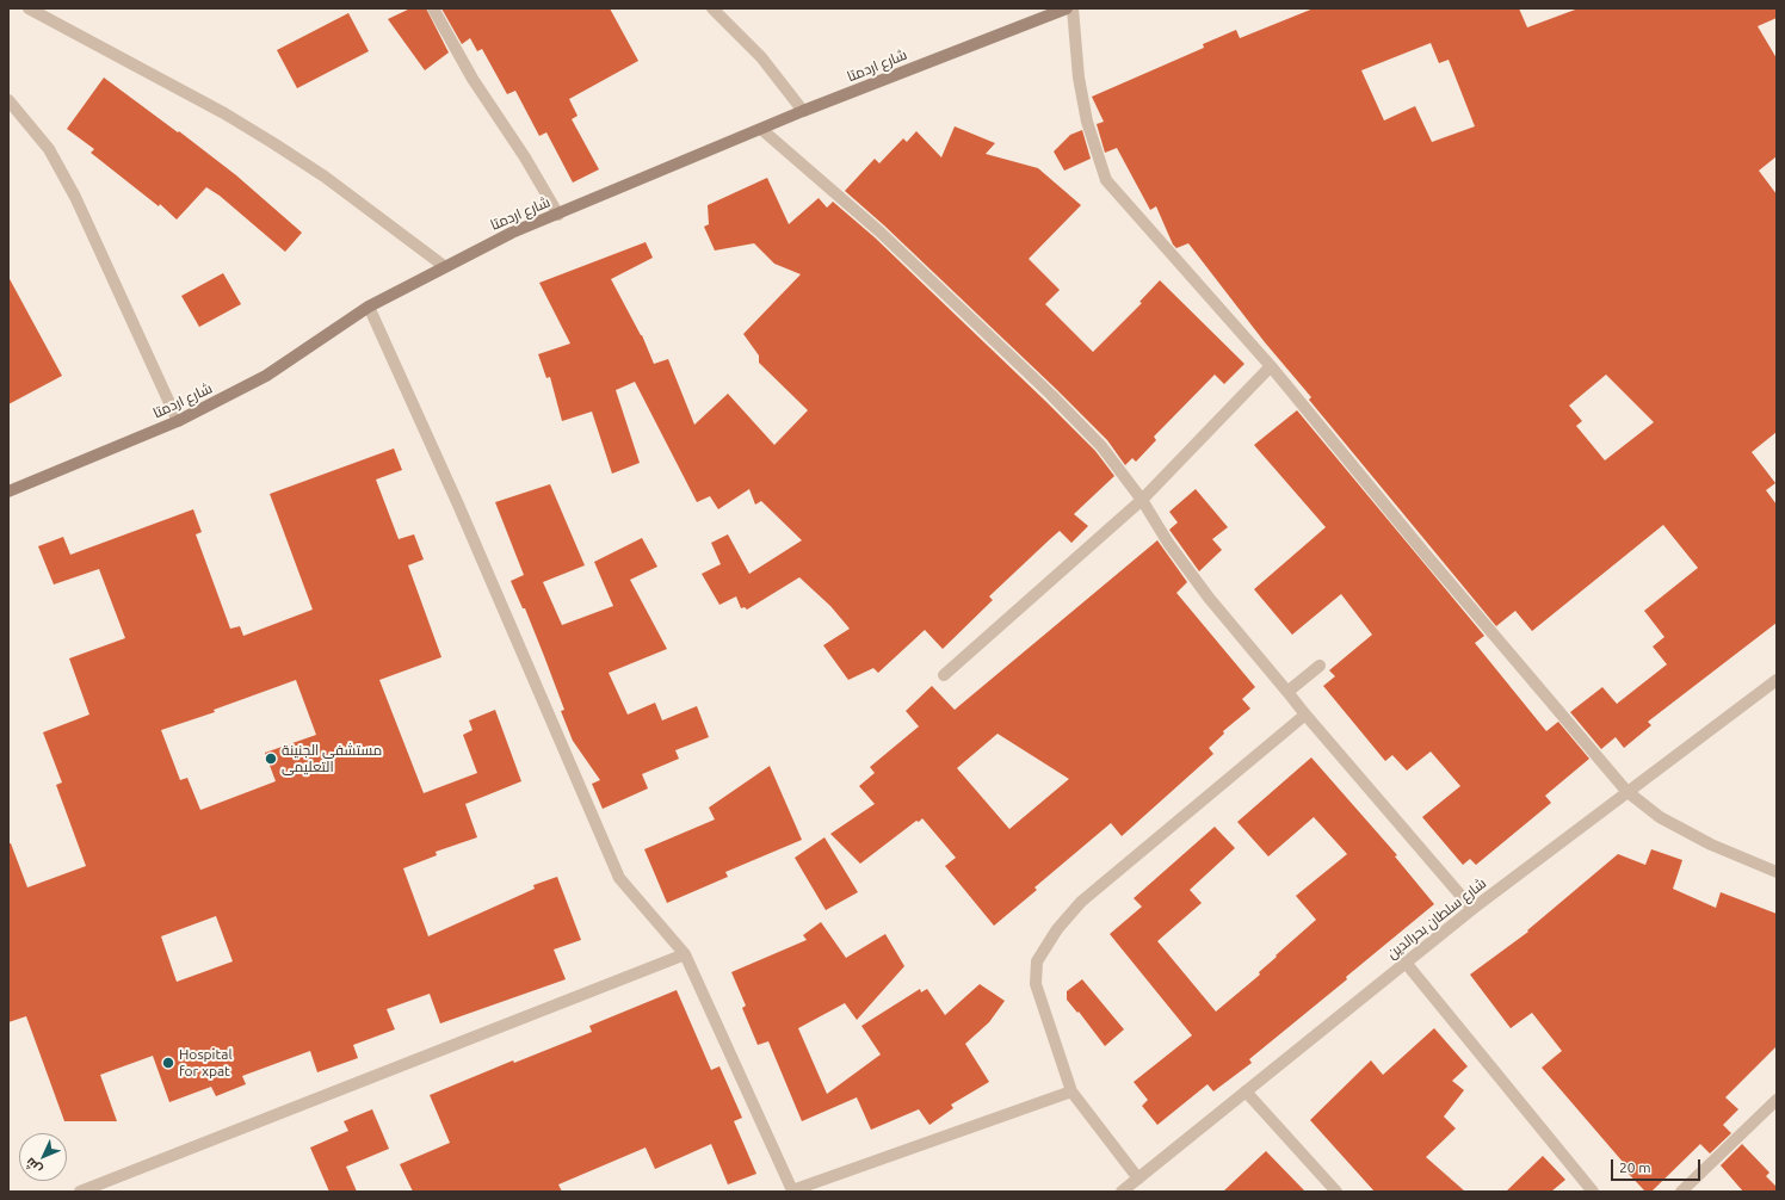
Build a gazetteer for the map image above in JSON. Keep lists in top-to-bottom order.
{
  "streets": {
    "main road": ["شارع اردمتا"],
    "street": ["شارع سلطان بحرالدين"]
  },
  "places": ["مستشفي الجنينة التعليمى", "Hospital for xpat"],
  "scale_bar": "20 m",
  "north": "bottom left"
}
